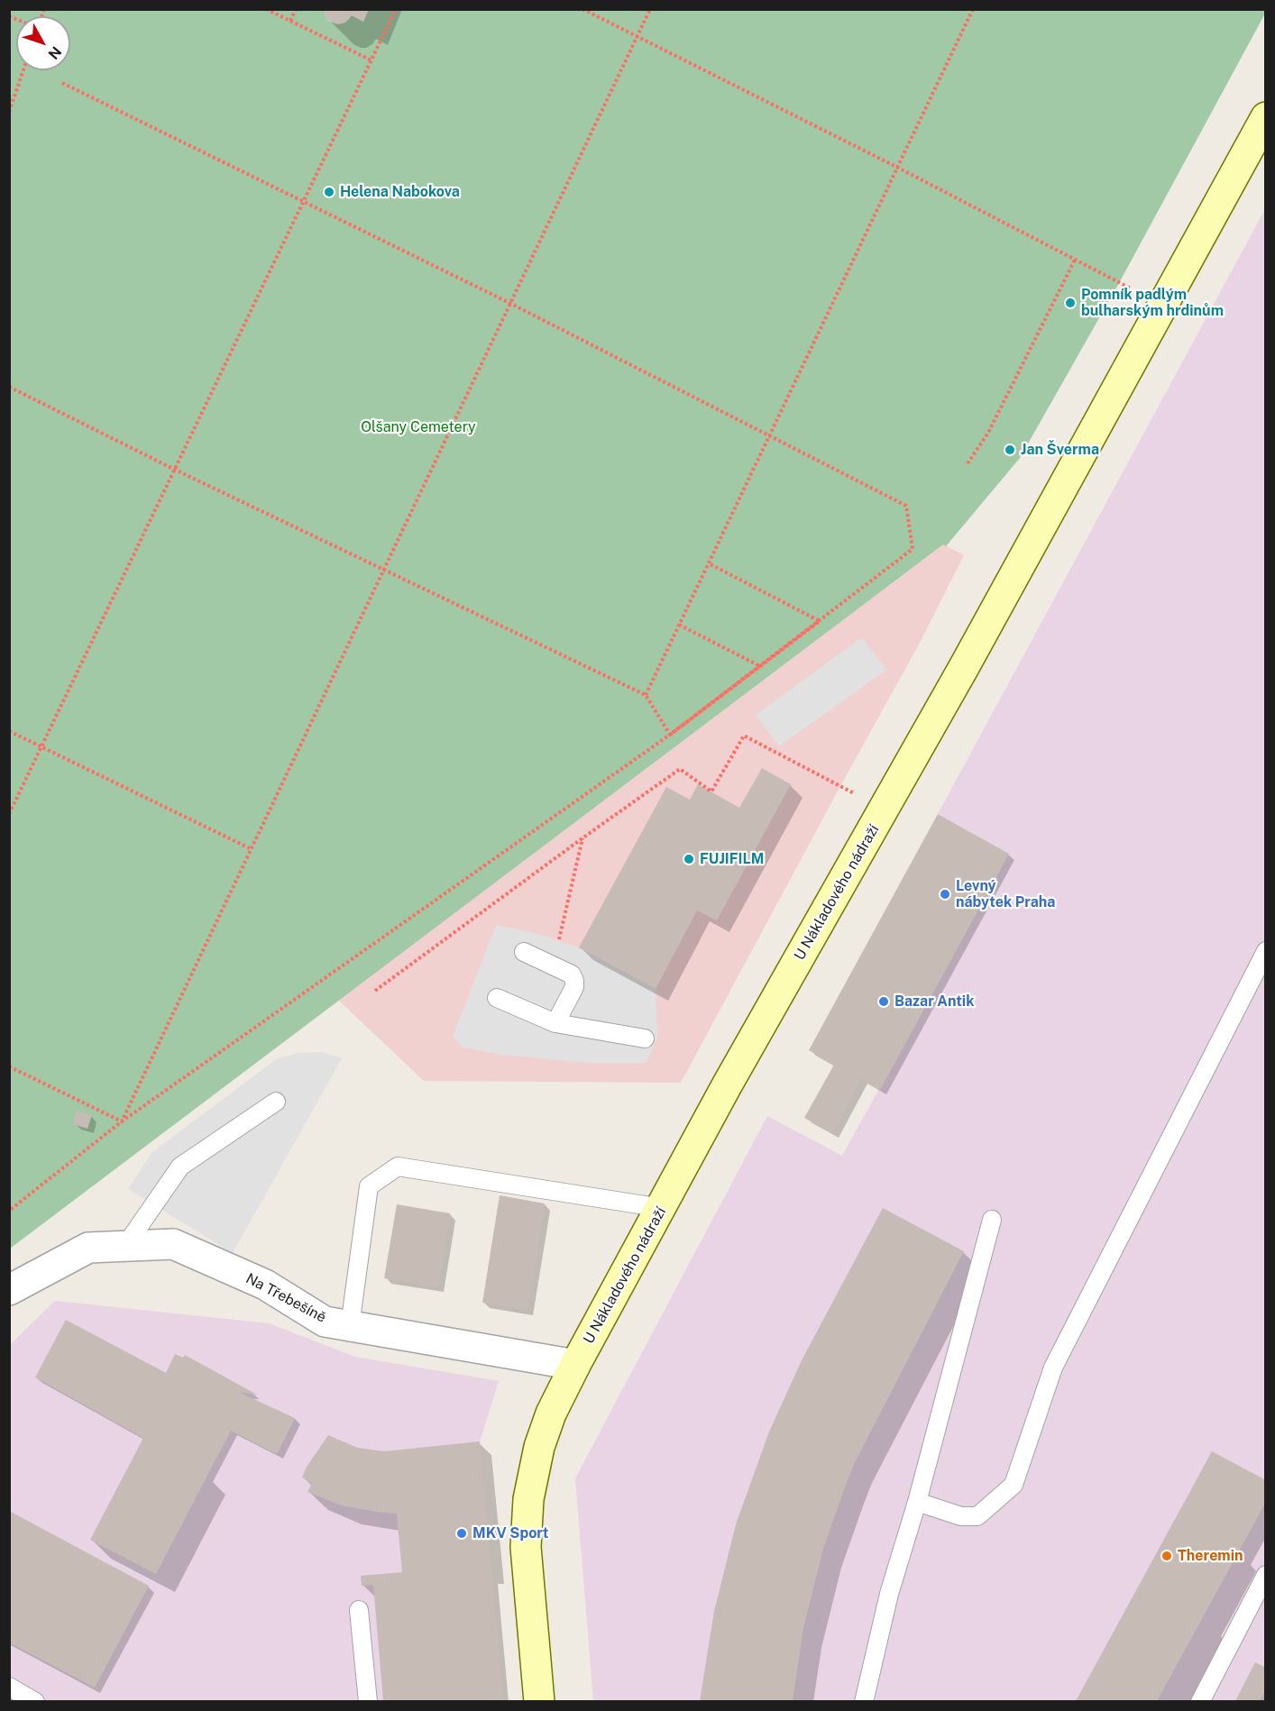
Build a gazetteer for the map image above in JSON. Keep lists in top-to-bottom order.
{
  "streets": {
    "street": ["U Nákladového nádraží", "Na Třebešíně"]
  },
  "crossings": [
    ["U Nákladového nádraží", "Na Třebešíně"]
  ],
  "parks": ["Olšany Cemetery"],
  "places": [
    "Helena Nabokova",
    "Pomník padlým bulharským hrdinům",
    "Jan Šverma",
    "FUJIFILM",
    "Levný nábytek Praha",
    "Bazar Antik",
    "MKV Sport",
    "Theremin"
  ],
  "north": "bottom right"
}
